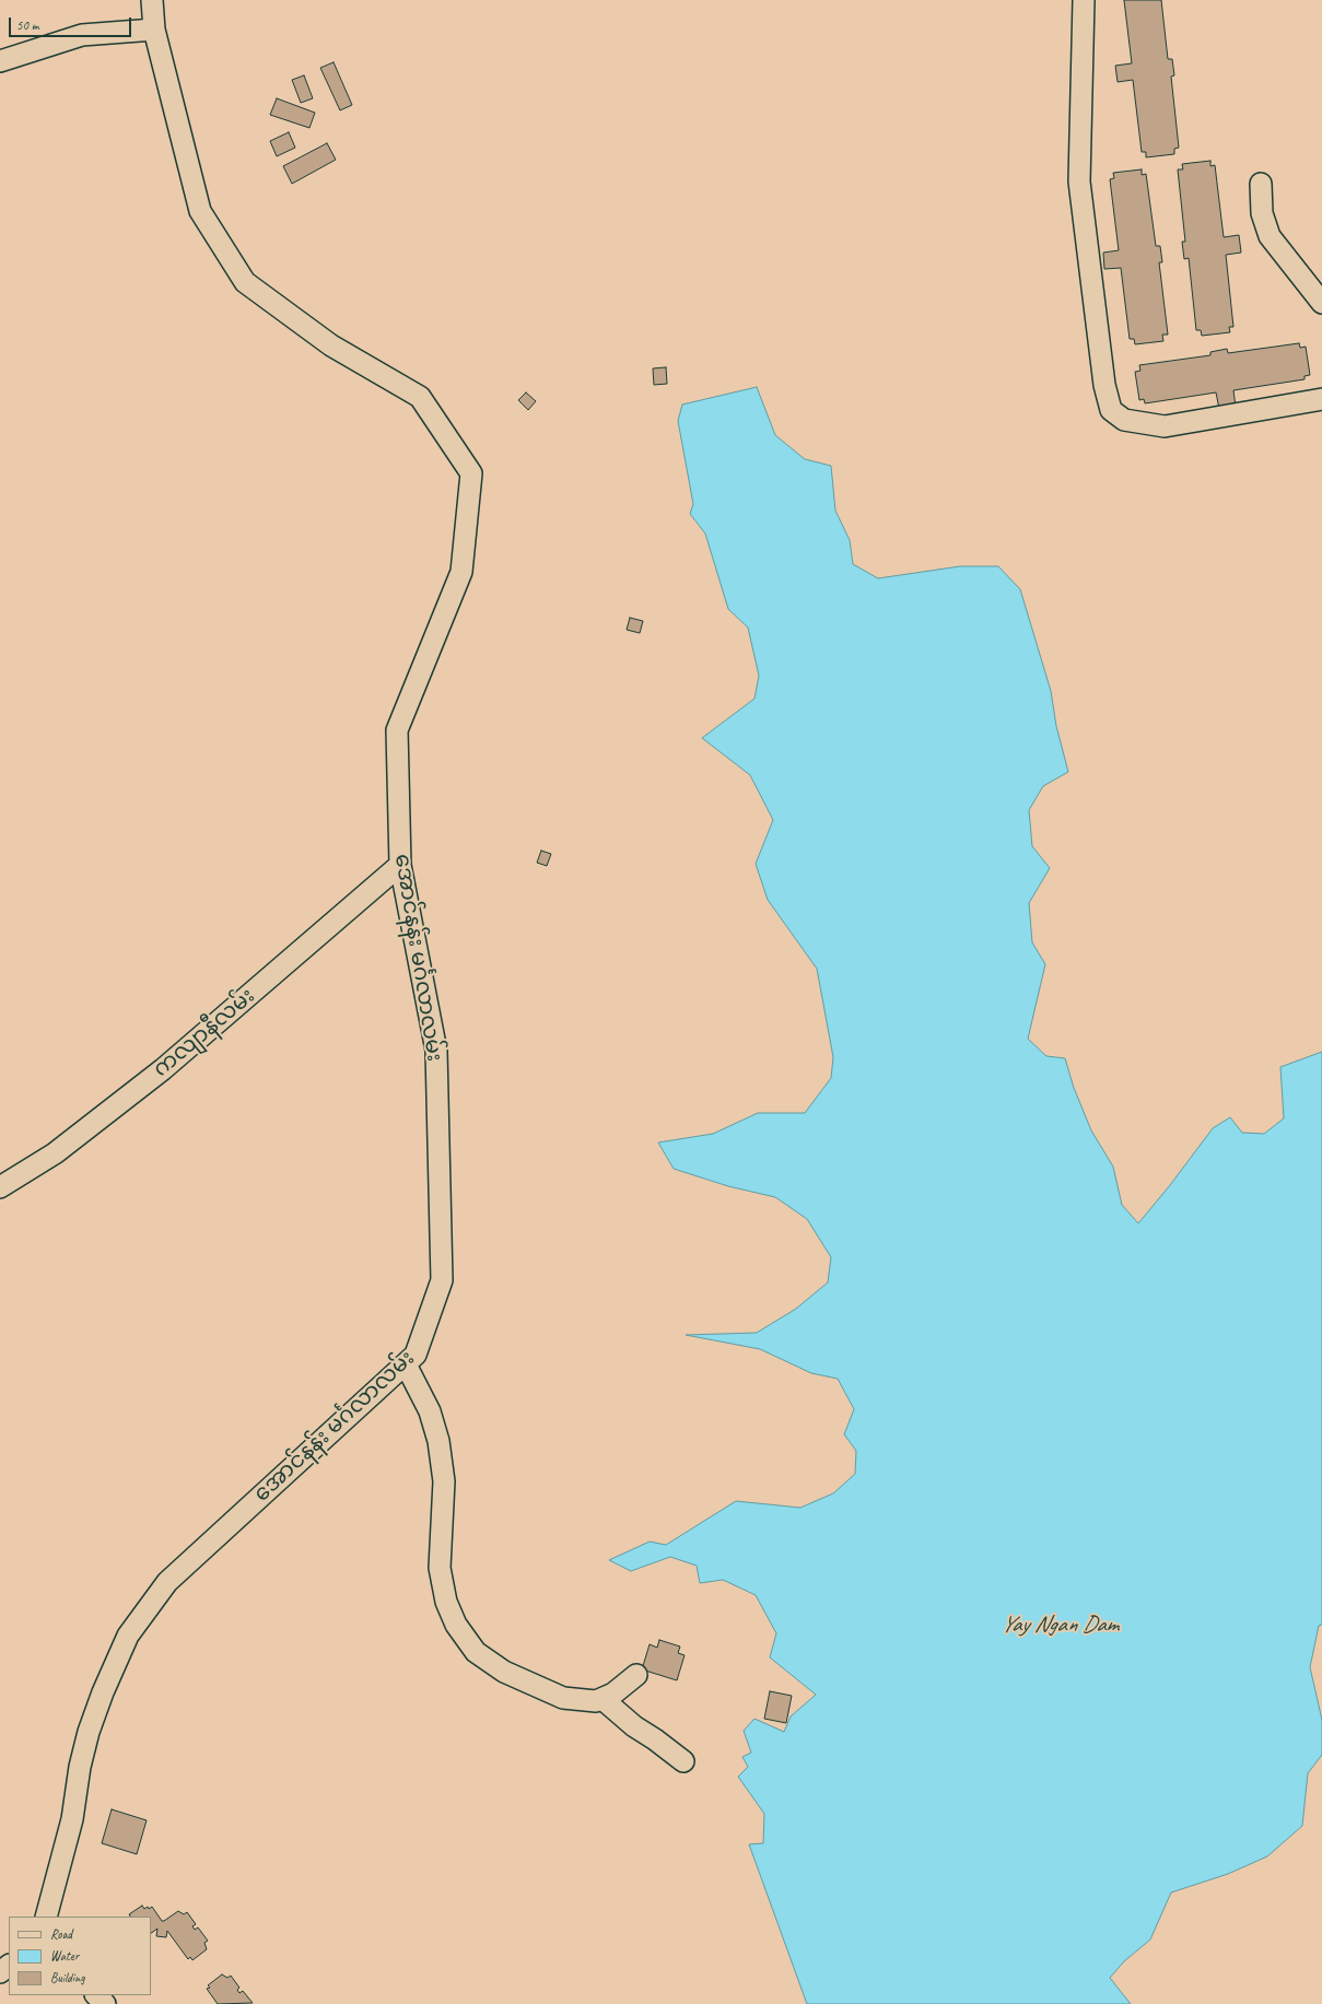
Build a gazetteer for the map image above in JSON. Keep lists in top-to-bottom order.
{
  "streets": {
    "street": ["အောင်နန်း မင်္ဂလာလမ်း", "ကလျာနီလမ်း"]
  },
  "crossings": [
    ["အောင်နန်း မင်္ဂလာလမ်း", "ကလျာနီလမ်း"]
  ],
  "water": ["Yay Ngan Dam"],
  "legend": ["Road", "Water", "Building"],
  "scale_bar": "50 m"
}
